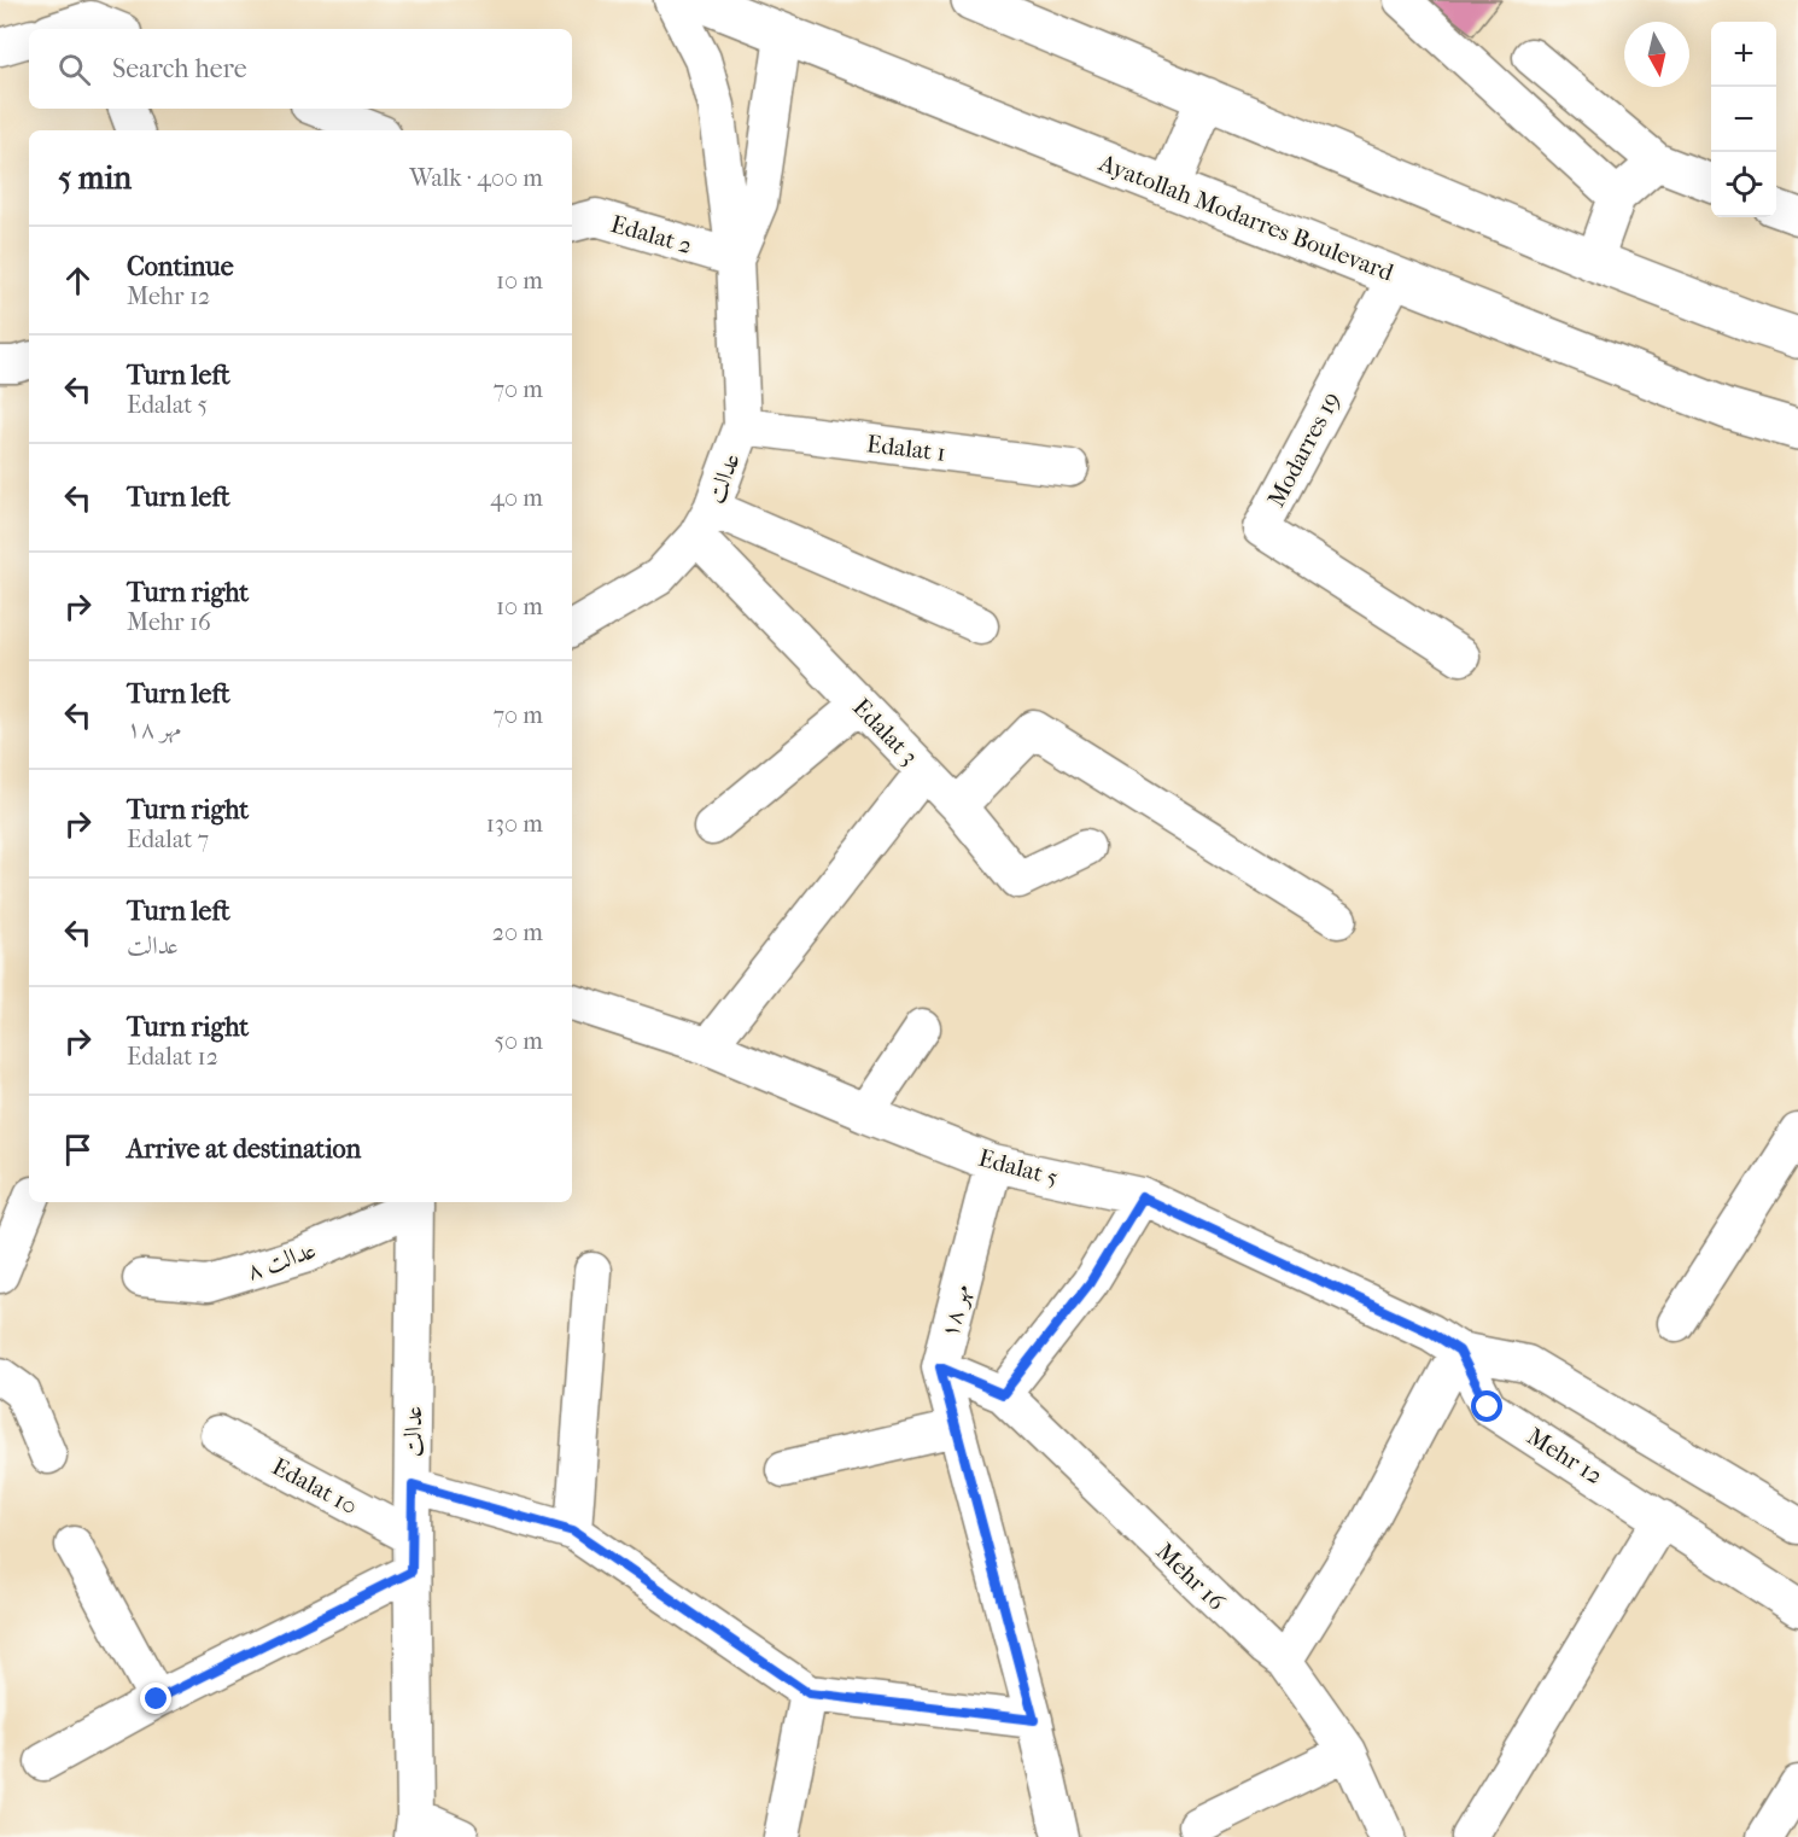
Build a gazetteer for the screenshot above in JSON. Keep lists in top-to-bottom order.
{
  "streets": {
    "main road": ["Ayatollah Modarres Boulevard"],
    "street": [
      "Edalat 2",
      "Edalat 1",
      "Modarres 19",
      "عدالت",
      "Edalat 3",
      "Edalat 5",
      "عدالت ۸",
      "مهر ۱۸",
      "Mehr 12",
      "Edalat 10",
      "Mehr 16"
    ]
  },
  "crossings": [
    ["Ayatollah Modarres Boulevard", "Modarres 19"],
    ["Ayatollah Modarres Boulevard", "عدالت"],
    ["Edalat 2", "عدالت"],
    ["Edalat 1", "عدالت"],
    ["عدالت", "Edalat 3"],
    ["عدالت", "عدالت ۸"],
    ["عدالت", "Edalat 10"],
    ["Edalat 5", "مهر ۱۸"],
    ["Edalat 5", "Mehr 12"],
    ["مهر ۱۸", "Mehr 16"]
  ],
  "north": "bottom",
  "page": {
    "map_buttons": ["+", "−"],
    "search": "Search here",
    "heading": ["5 min", "Walk · 400 m"],
    "list": [
      ["Continue", "Mehr 12", "10 m"],
      ["Turn left", "Edalat 5", "70 m"],
      ["Turn left", "40 m"],
      ["Turn right", "Mehr 16", "10 m"],
      ["Turn left", "مهر ۱۸", "70 m"],
      ["Turn right", "Edalat 7", "130 m"],
      ["Turn left", "عدالت", "20 m"],
      ["Turn right", "Edalat 12", "50 m"],
      "Arrive at destination"
    ]
  }
}
